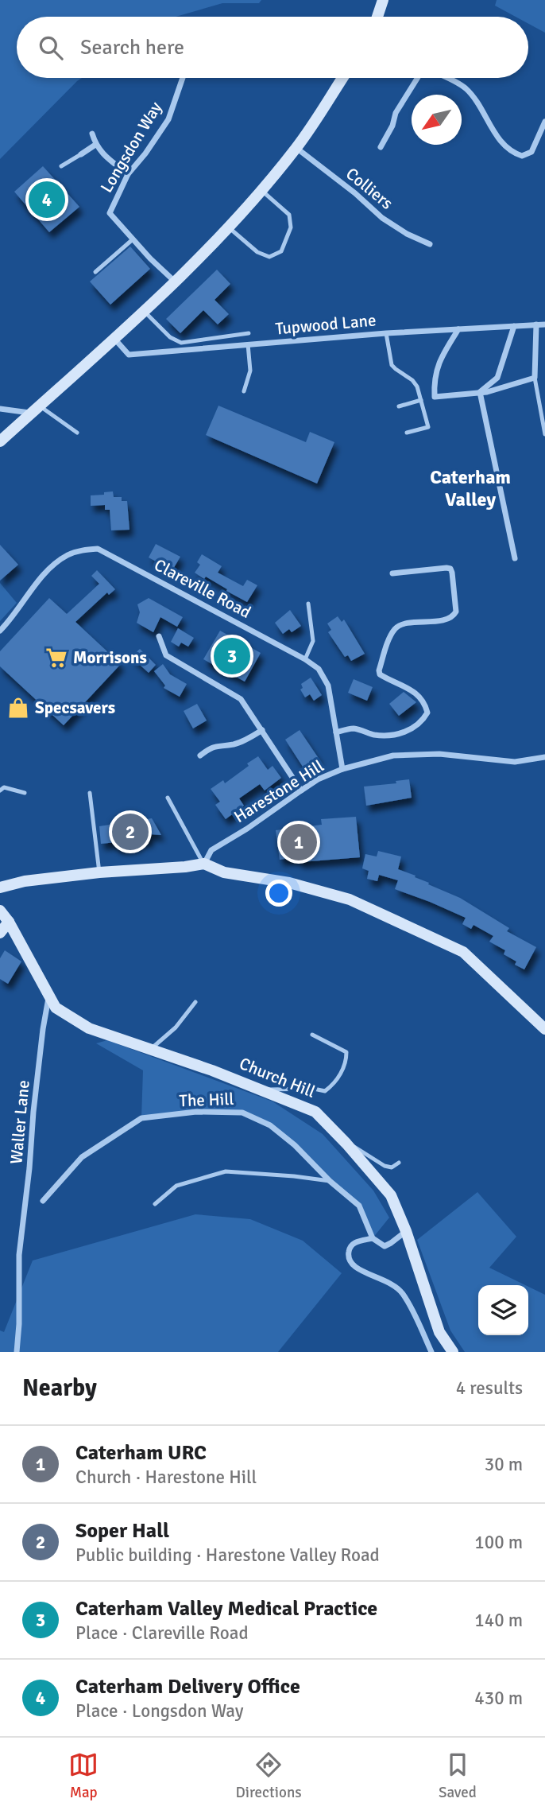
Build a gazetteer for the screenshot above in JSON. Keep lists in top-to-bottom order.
{
  "streets": {
    "main road": ["Church Hill"],
    "street": [
      "Longsdon Way",
      "Colliers",
      "Tupwood Lane",
      "Clareville Road",
      "Harestone Hill",
      "The Hill",
      "Waller Lane"
    ]
  },
  "crossings": [
    ["Clareville Road", "Harestone Hill"],
    ["Church Hill", "Waller Lane"]
  ],
  "districts": ["Caterham Valley"],
  "places": {
    "supermarket": ["Morrisons"],
    "shop": ["Specsavers"]
  },
  "north": "bottom left",
  "page": {
    "search": "Search here",
    "pins": [
      "4",
      "3",
      "2",
      "1"
    ],
    "heading": ["Nearby", "4 results"],
    "list": [
      {
        "mark": "1",
        "name": "Caterham URC",
        "note": "Church · Harestone Hill",
        "value": "30 m"
      },
      {
        "mark": "2",
        "name": "Soper Hall",
        "note": "Public building · Harestone Valley Road",
        "value": "100 m"
      },
      {
        "mark": "3",
        "name": "Caterham Valley Medical Practice",
        "note": "Place · Clareville Road",
        "value": "140 m"
      },
      {
        "mark": "4",
        "name": "Caterham Delivery Office",
        "note": "Place · Longsdon Way",
        "value": "430 m"
      }
    ],
    "nav": ["Map", "Directions", "Saved"]
  }
}
